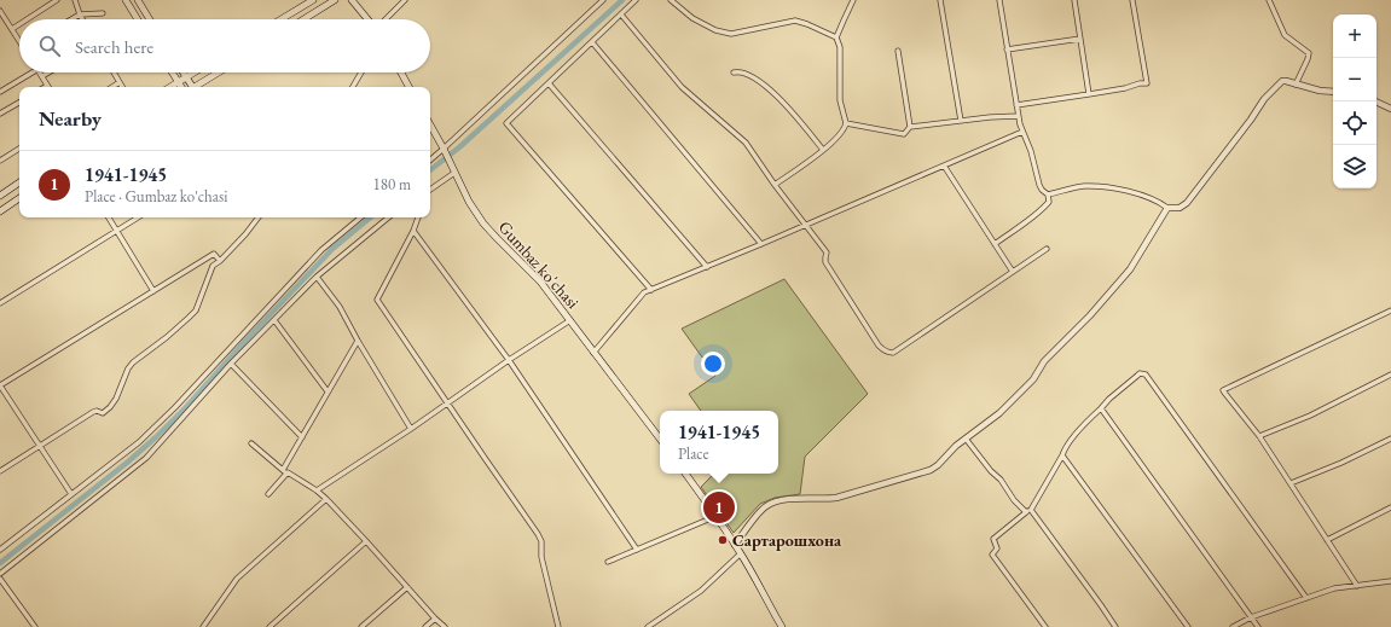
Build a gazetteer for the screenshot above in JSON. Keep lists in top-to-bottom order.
{
  "streets": {
    "main road": ["Gumbaz ko'chasi"]
  },
  "places": ["Сартарошхона"],
  "page": {
    "map_buttons": ["+", "−"],
    "search": "Search here",
    "heading": "Nearby",
    "list": [
      {
        "mark": "1",
        "name": "1941-1945",
        "note": "Place · Gumbaz ko'chasi",
        "value": "180 m"
      }
    ],
    "popup": ["1941-1945", "Place"],
    "pins": "1"
  }
}
